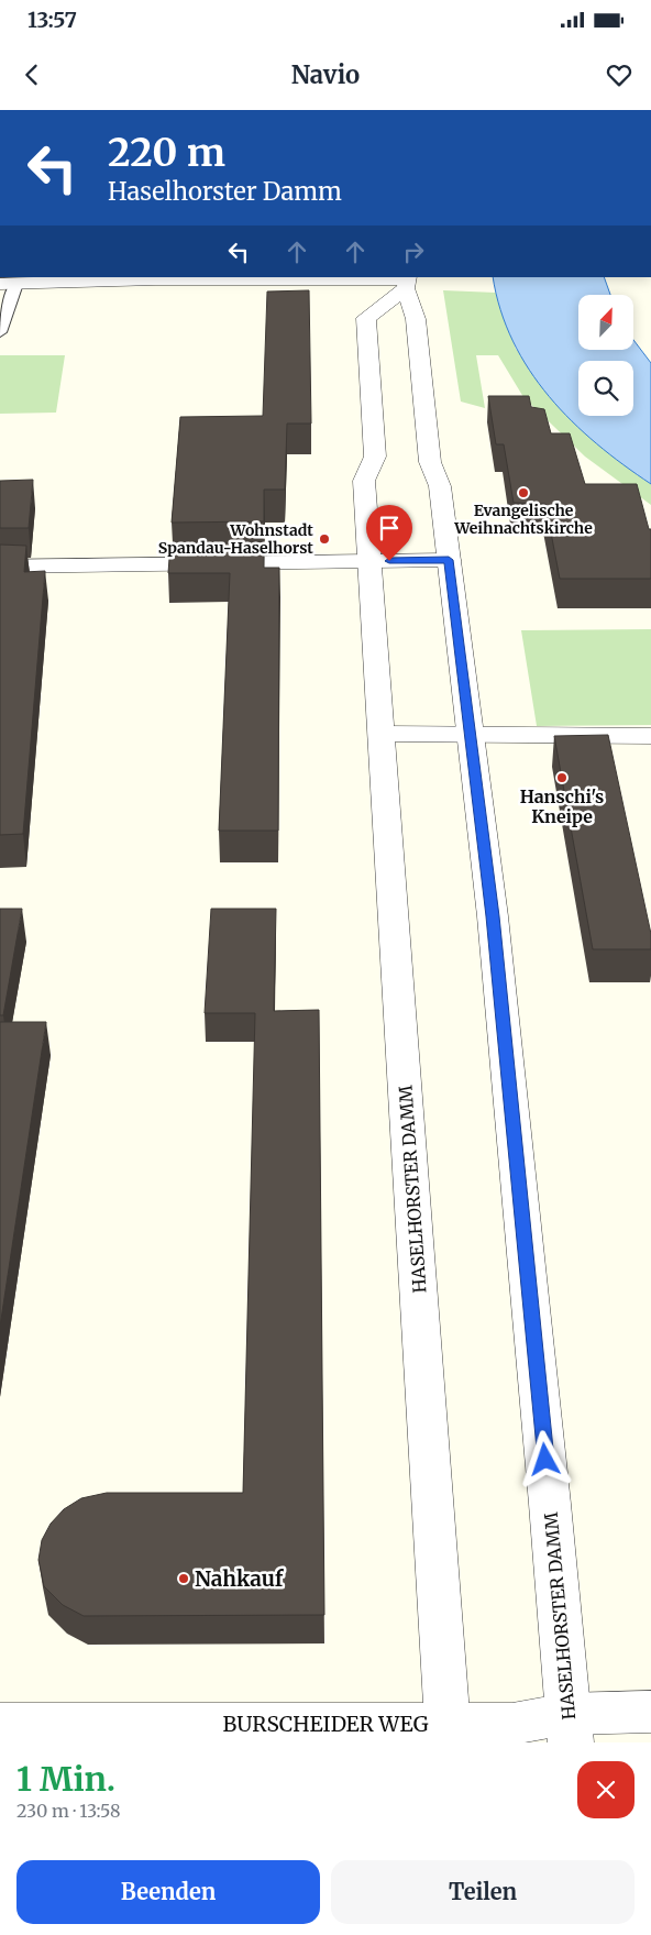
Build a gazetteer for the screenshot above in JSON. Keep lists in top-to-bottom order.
{
  "streets": {
    "street": ["HASELHORSTER DAMM", "BURSCHEIDER WEG"]
  },
  "crossings": [
    ["HASELHORSTER DAMM", "BURSCHEIDER WEG"]
  ],
  "places": [
    "Evangelische Weihnachtskirche",
    "Wohnstadt Spandau-Haselhorst",
    "Hanschi's Kneipe",
    "Nahkauf"
  ],
  "north": "top right",
  "page": {
    "status": "13:57",
    "header": "Navio",
    "turn": ["220 m", "Haselhorster Damm"],
    "heading": ["1 Min.", "230 m · 13:58"],
    "buttons": ["Beenden", "Teilen"]
  }
}
